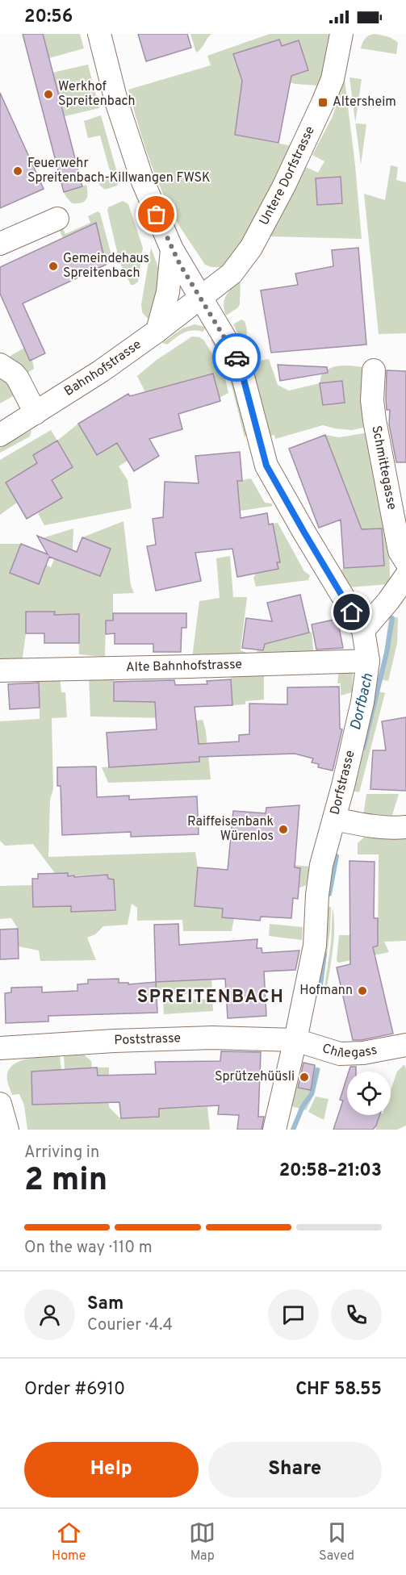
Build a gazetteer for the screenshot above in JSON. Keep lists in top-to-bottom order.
{
  "streets": {
    "street": [
      "Untere Dorfstrasse",
      "Bahnhofstrasse",
      "Schmittegasse",
      "Alte Bahnhofstrasse",
      "Dorfstrasse",
      "Poststrasse",
      "Chilegass"
    ]
  },
  "crossings": [
    ["Untere Dorfstrasse", "Bahnhofstrasse"],
    ["Untere Dorfstrasse", "Dorfstrasse"],
    ["Bahnhofstrasse", "Dorfstrasse"],
    ["Alte Bahnhofstrasse", "Dorfstrasse"],
    ["Dorfstrasse", "Poststrasse"],
    ["Dorfstrasse", "Chilegass"],
    ["Poststrasse", "Chilegass"]
  ],
  "districts": ["SPREITENBACH"],
  "water": ["Dorfbach"],
  "places": {
    "other": [
      "Werkhof Spreitenbach",
      "Feuerwehr Spreitenbach-Killwangen FWSK",
      "Gemeindehaus Spreitenbach",
      "Raiffeisenbank Würenlos",
      "Hofmann",
      "Sprützehüüsli"
    ],
    "transit": ["Altersheim"]
  },
  "page": {
    "status": "20:56",
    "heading": ["2 min", "Arriving in", "20:58–21:03"],
    "panel": [
      "Sam",
      "Courier · 4.4",
      "Order #6910",
      "CHF 58.55"
    ],
    "bar": "On the way · 110 m",
    "buttons": ["Help", "Share"],
    "tabs": ["Home", "Map", "Saved"]
  }
}
